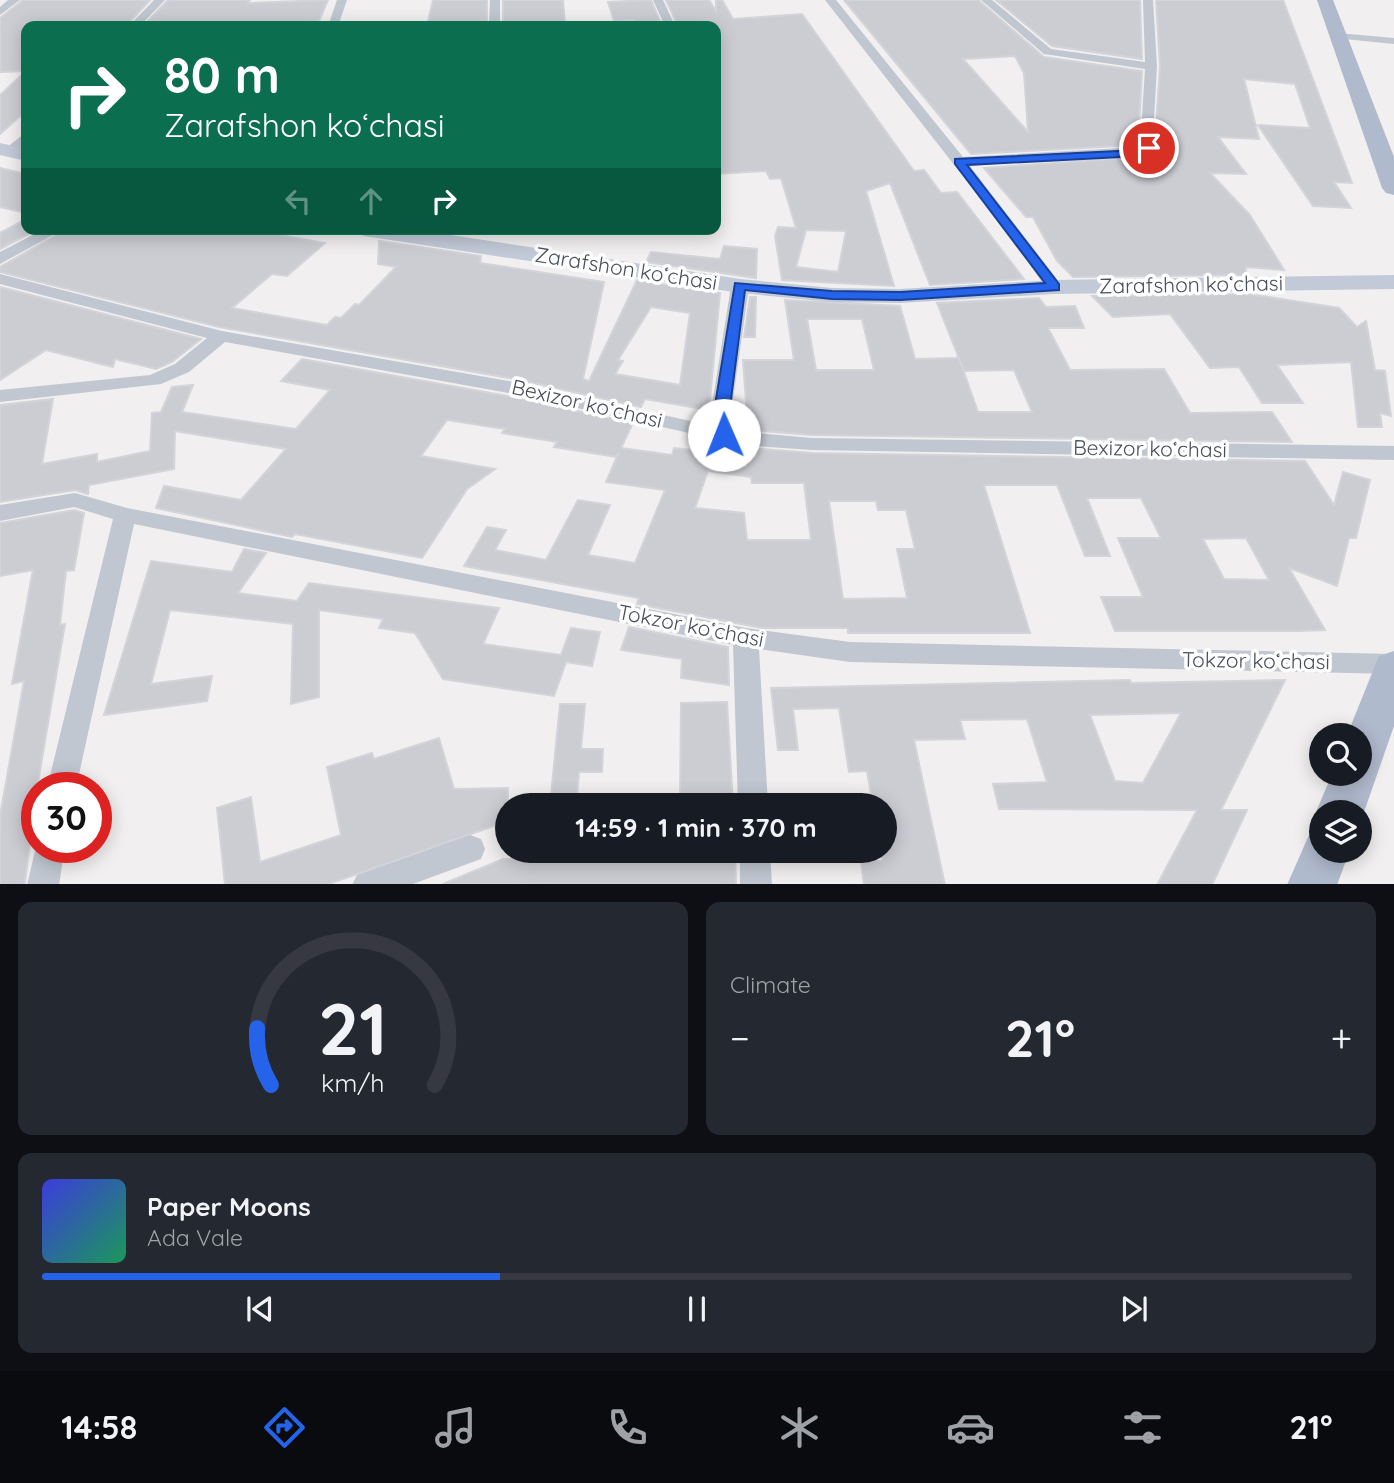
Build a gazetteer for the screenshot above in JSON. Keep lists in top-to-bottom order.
{
  "streets": {
    "main road": ["Zarafshon koʻchasi"],
    "street": ["Bexizor koʻchasi", "Tokzor koʻchasi"]
  },
  "page": {
    "turn": ["80 m", "Zarafshon koʻchasi"],
    "limit": "30",
    "trip": "14:59 · 1 min · 370 m",
    "tile": "Climate",
    "heat": ["−", "21°", "+"],
    "song": ["Paper Moons", "Ada Vale"],
    "tabs": ["14:58", "21°"],
    "gauge": ["21", "km/h"]
  }
}
